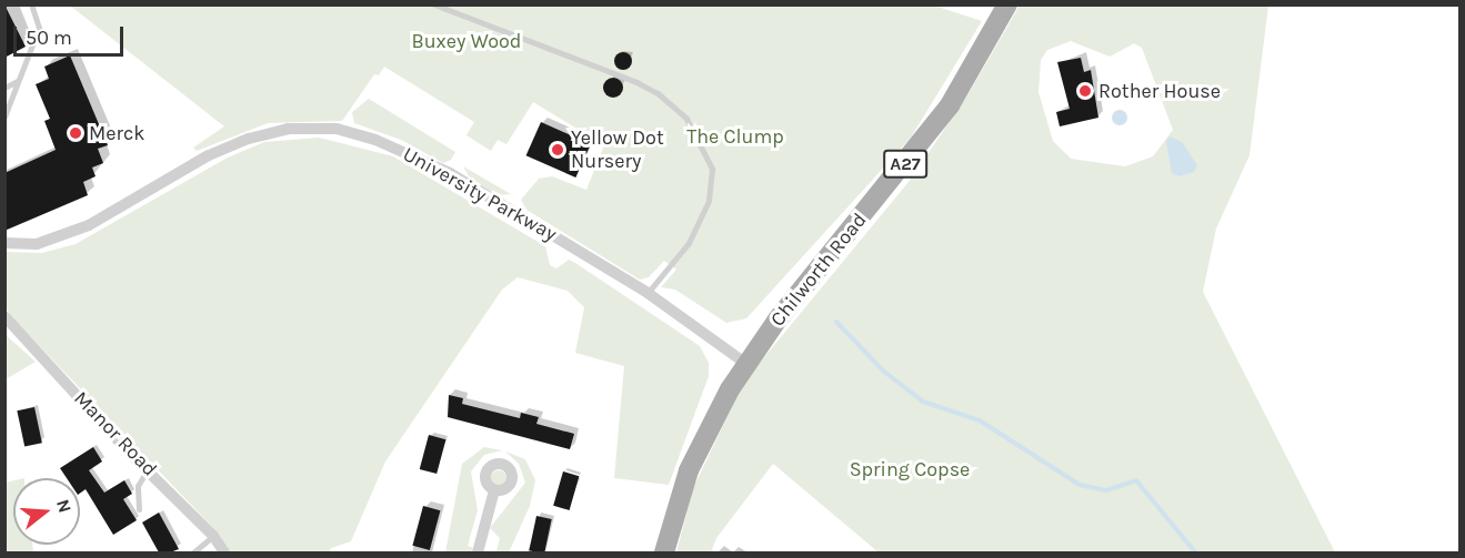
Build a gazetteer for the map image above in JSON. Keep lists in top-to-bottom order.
{
  "streets": {
    "main road": ["A27", "Chilworth Road"],
    "street": ["University Parkway", "Manor Road"]
  },
  "crossings": [
    ["University Parkway", "Chilworth Road"]
  ],
  "parks": ["Buxey Wood", "The Clump", "Spring Copse"],
  "places": ["Rother House", "Merck", "Yellow Dot Nursery"],
  "scale_bar": "50 m",
  "north": "right"
}
